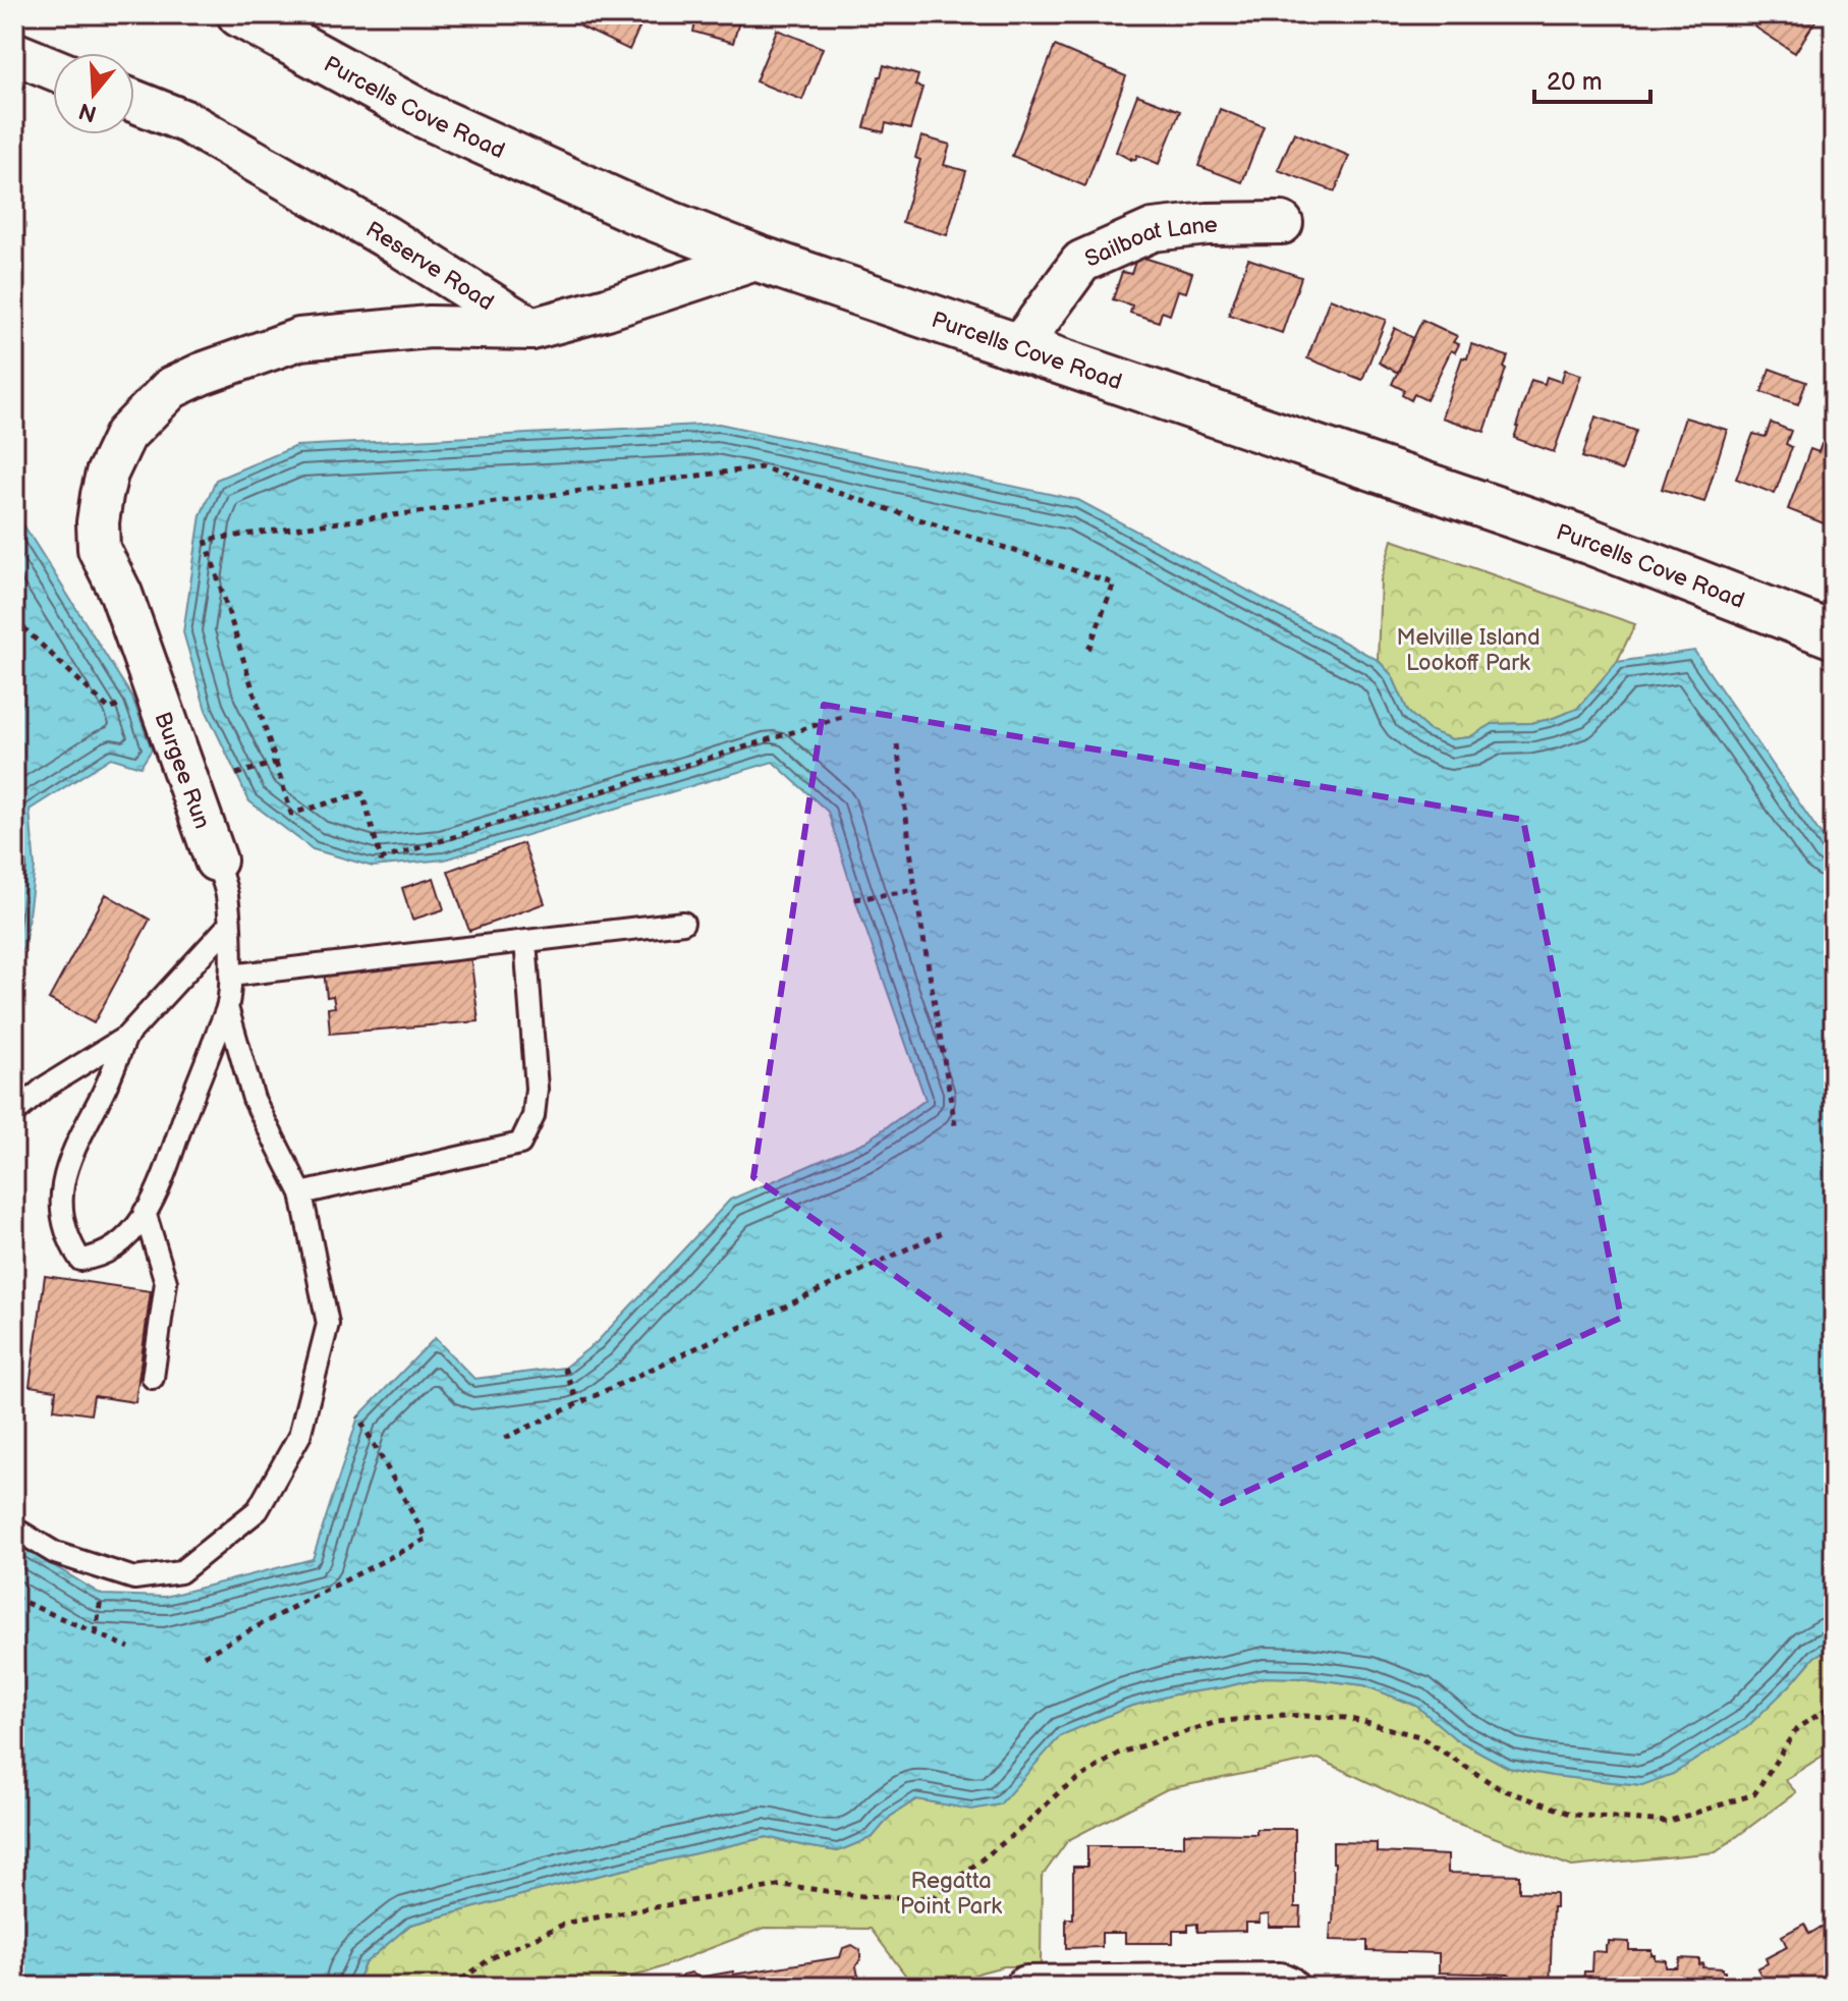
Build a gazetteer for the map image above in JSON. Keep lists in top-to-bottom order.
{
  "streets": {
    "main road": ["Purcells Cove Road"],
    "street": ["Sailboat Lane", "Reserve Road", "Burgee Run"]
  },
  "crossings": [
    ["Purcells Cove Road", "Sailboat Lane"],
    ["Reserve Road", "Burgee Run"]
  ],
  "parks": ["Melville Island Lookoff Park", "Regatta Point Park"],
  "scale_bar": "20 m",
  "north": "bottom"
}
